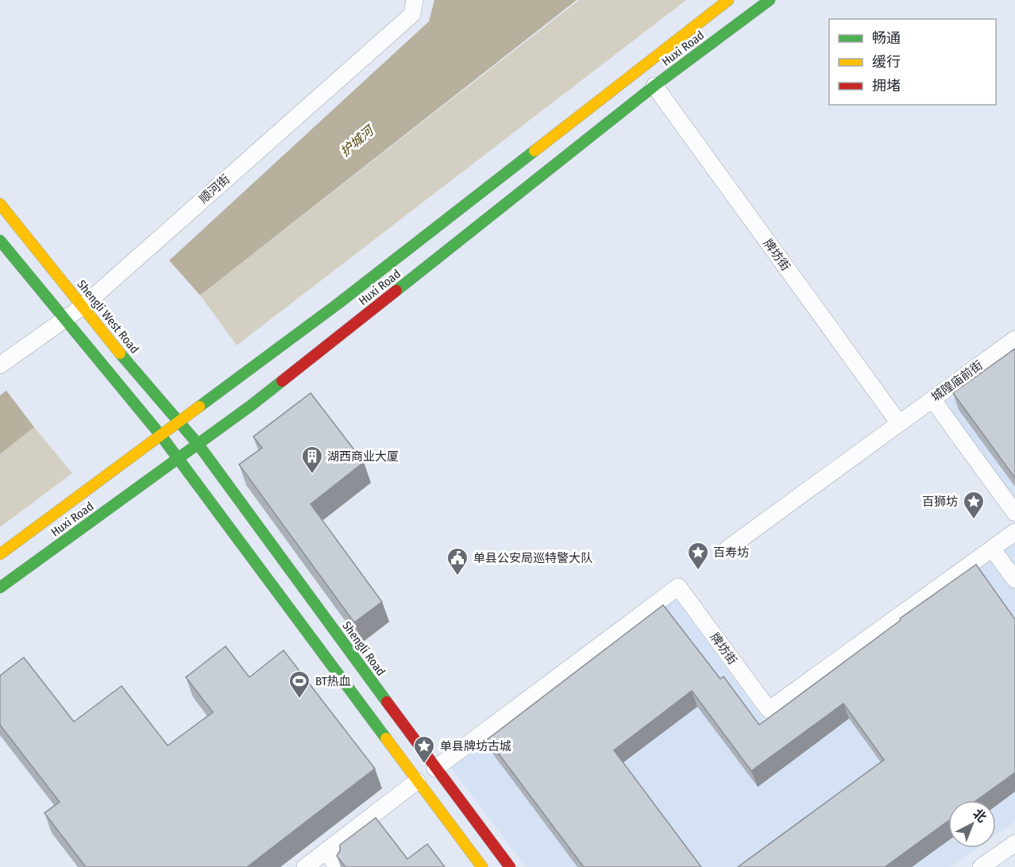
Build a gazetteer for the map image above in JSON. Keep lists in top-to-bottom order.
{
  "streets": {
    "main road": ["Huxi Road", "Shengli West Road", "Shengli Road"],
    "street": ["顺河街", "牌坊街", "城隍庙前街"]
  },
  "crossings": [
    ["Huxi Road", "牌坊街"],
    ["Huxi Road", "Shengli West Road"],
    ["Huxi Road", "Shengli Road"],
    ["顺河街", "Shengli West Road"],
    ["牌坊街", "城隍庙前街"],
    ["牌坊街", "Shengli Road"],
    ["Shengli West Road", "Shengli Road"]
  ],
  "water": ["护城河"],
  "places": {
    "building": ["湖西商业大厦"],
    "place": ["百狮坊", "百寿坊", "单县牌坊古城"],
    "public building": ["单县公安局巡特警大队"],
    "sports": ["BT热血"]
  },
  "legend": ["畅通", "缓行", "拥堵"],
  "north": "top right"
}
